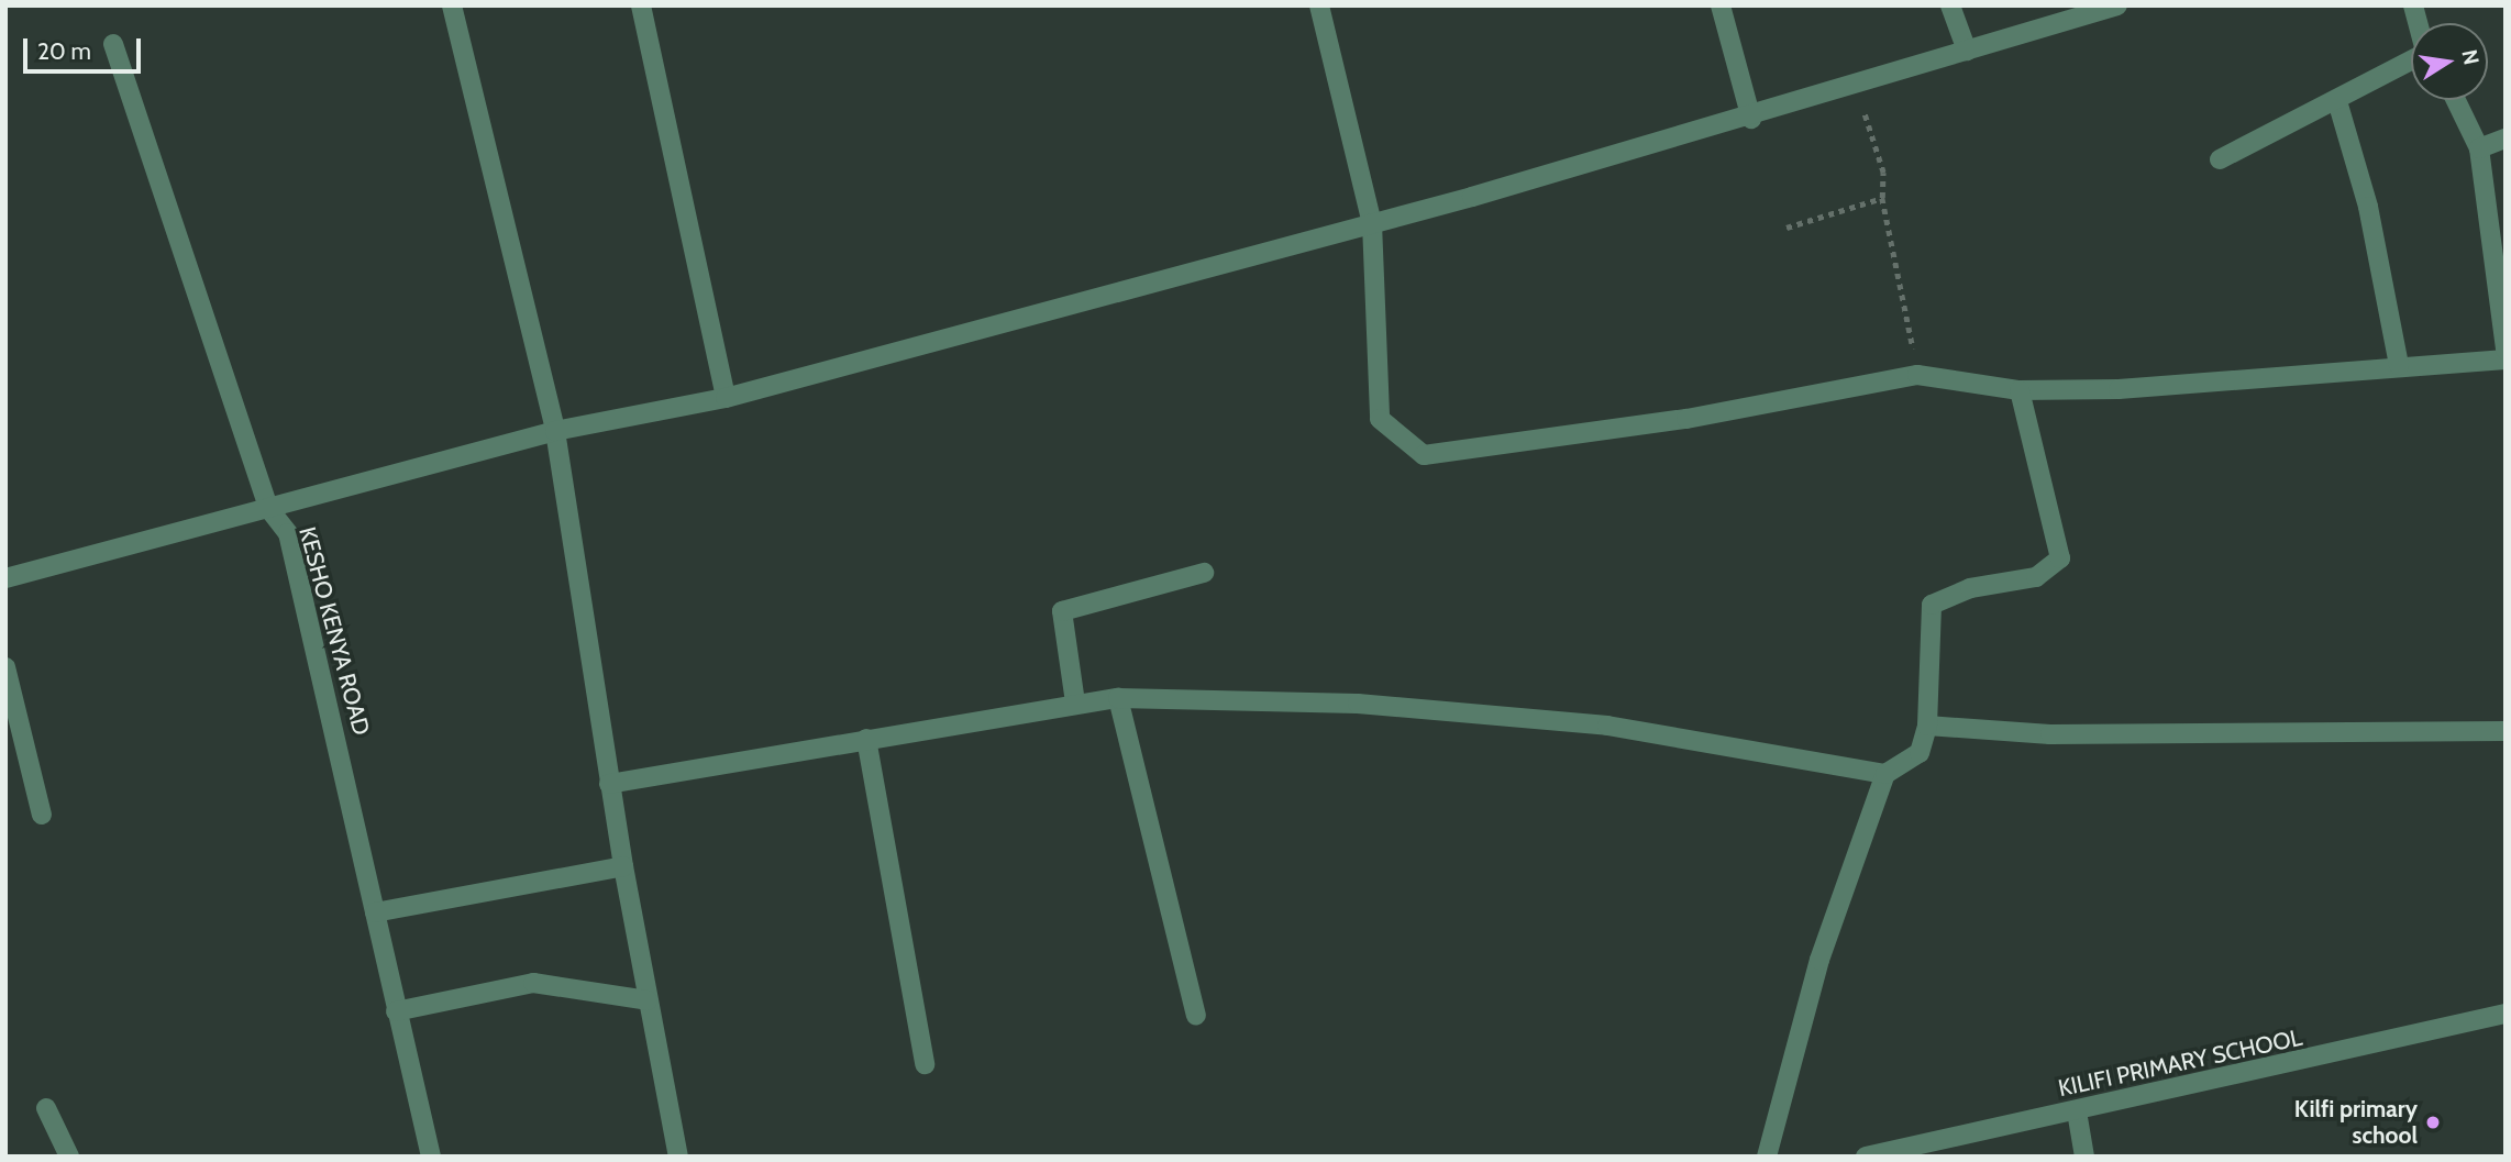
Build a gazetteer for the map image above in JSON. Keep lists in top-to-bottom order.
{
  "streets": {
    "street": ["KESHO KENYA ROAD", "KILIFI PRIMARY SCHOOL"]
  },
  "places": ["Kilfi primary school"],
  "scale_bar": "20 m",
  "north": "right"
}
